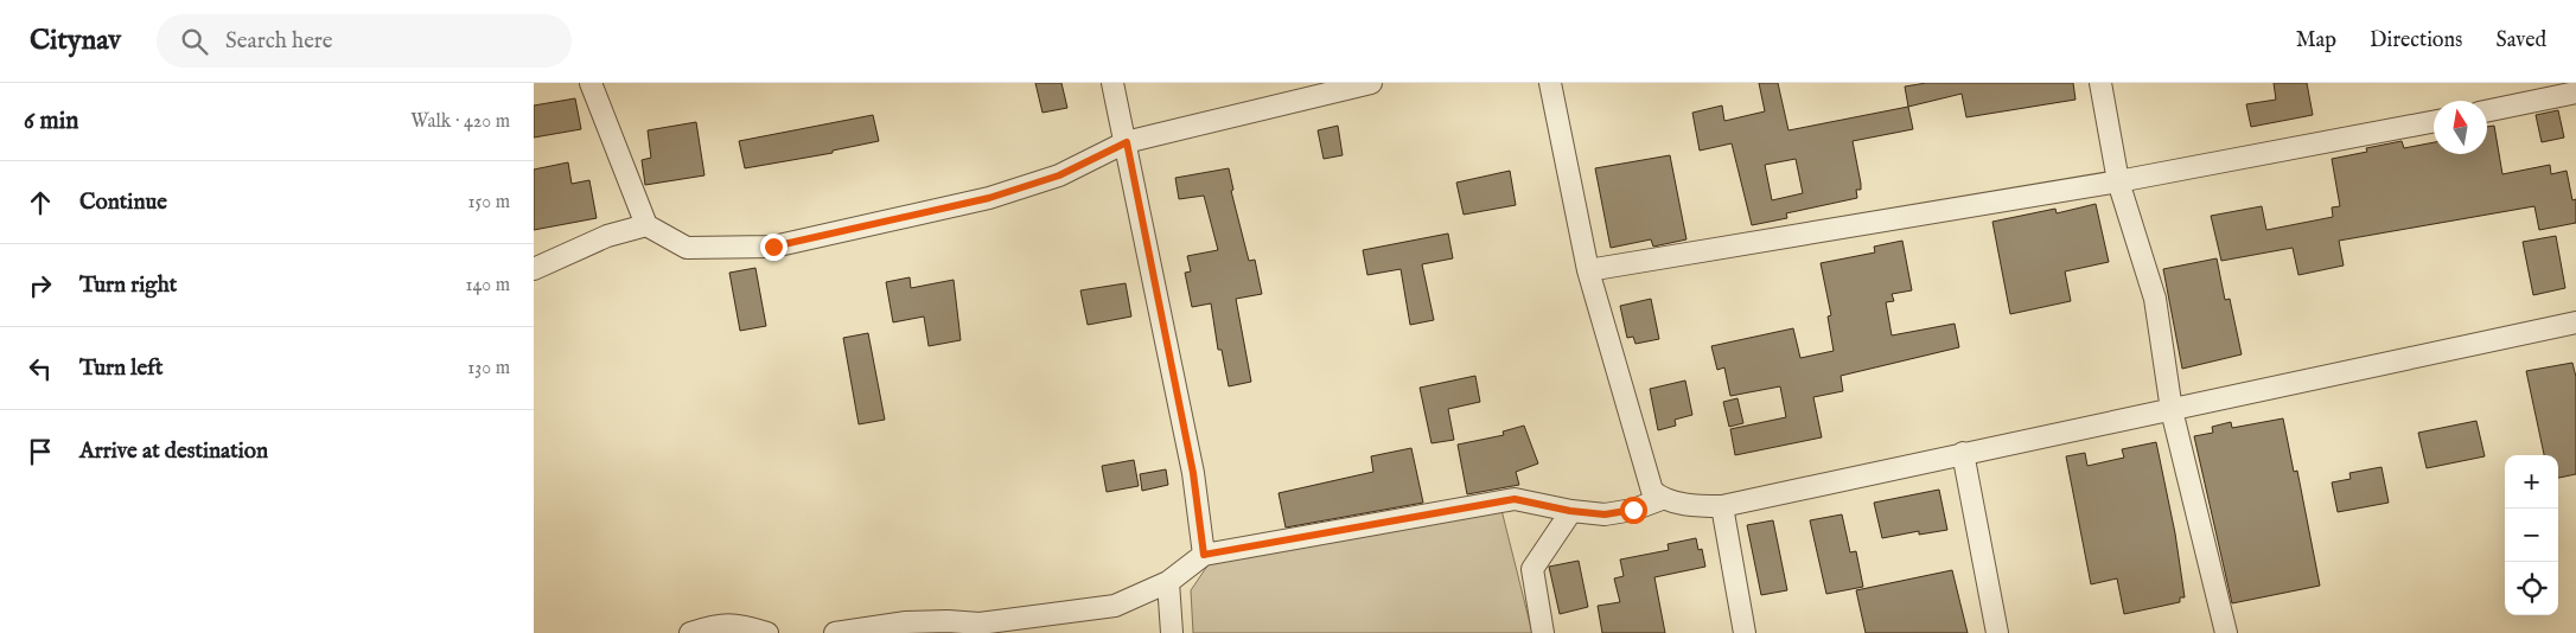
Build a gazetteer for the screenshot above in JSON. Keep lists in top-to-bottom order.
{
  "north": "top",
  "page": {
    "header": "Citynav",
    "search": "Search here",
    "nav": ["Map", "Directions", "Saved"],
    "heading": ["6 min", "Walk · 420 m"],
    "list": [
      ["Continue", "150 m"],
      ["Turn right", "140 m"],
      ["Turn left", "130 m"],
      "Arrive at destination"
    ],
    "map_buttons": ["+", "−"]
  }
}
